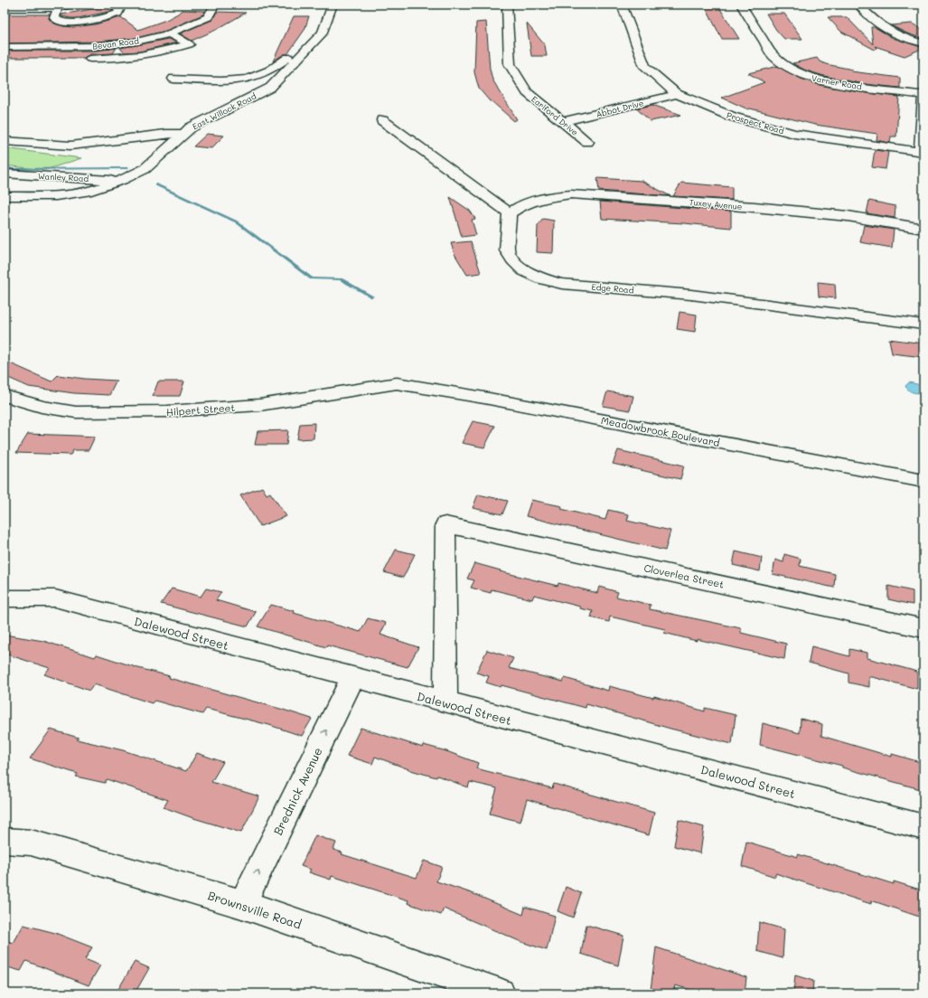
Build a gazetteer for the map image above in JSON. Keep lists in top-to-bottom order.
{
  "streets": {
    "street": [
      "Bevan Road",
      "Varner Road",
      "Abbot Drive",
      "East Willock Road",
      "Earlford Drive",
      "Prospect Road",
      "Wanley Road",
      "Tuxey Avenue",
      "Edge Road",
      "Hilpert Street",
      "Meadowbrook Boulevard",
      "Cloverlea Street",
      "Dalewood Street",
      "Brednick Avenue",
      "Brownsville Road"
    ]
  },
  "crossings": [
    ["Abbot Drive", "Earlford Drive"],
    ["Abbot Drive", "Prospect Road"],
    ["East Willock Road", "Wanley Road"],
    ["Tuxey Avenue", "Edge Road"],
    ["Hilpert Street", "Meadowbrook Boulevard"],
    ["Cloverlea Street", "Dalewood Street"],
    ["Dalewood Street", "Brednick Avenue"],
    ["Brednick Avenue", "Brownsville Road"]
  ],
  "one_way": ["Brednick Avenue"]
}
